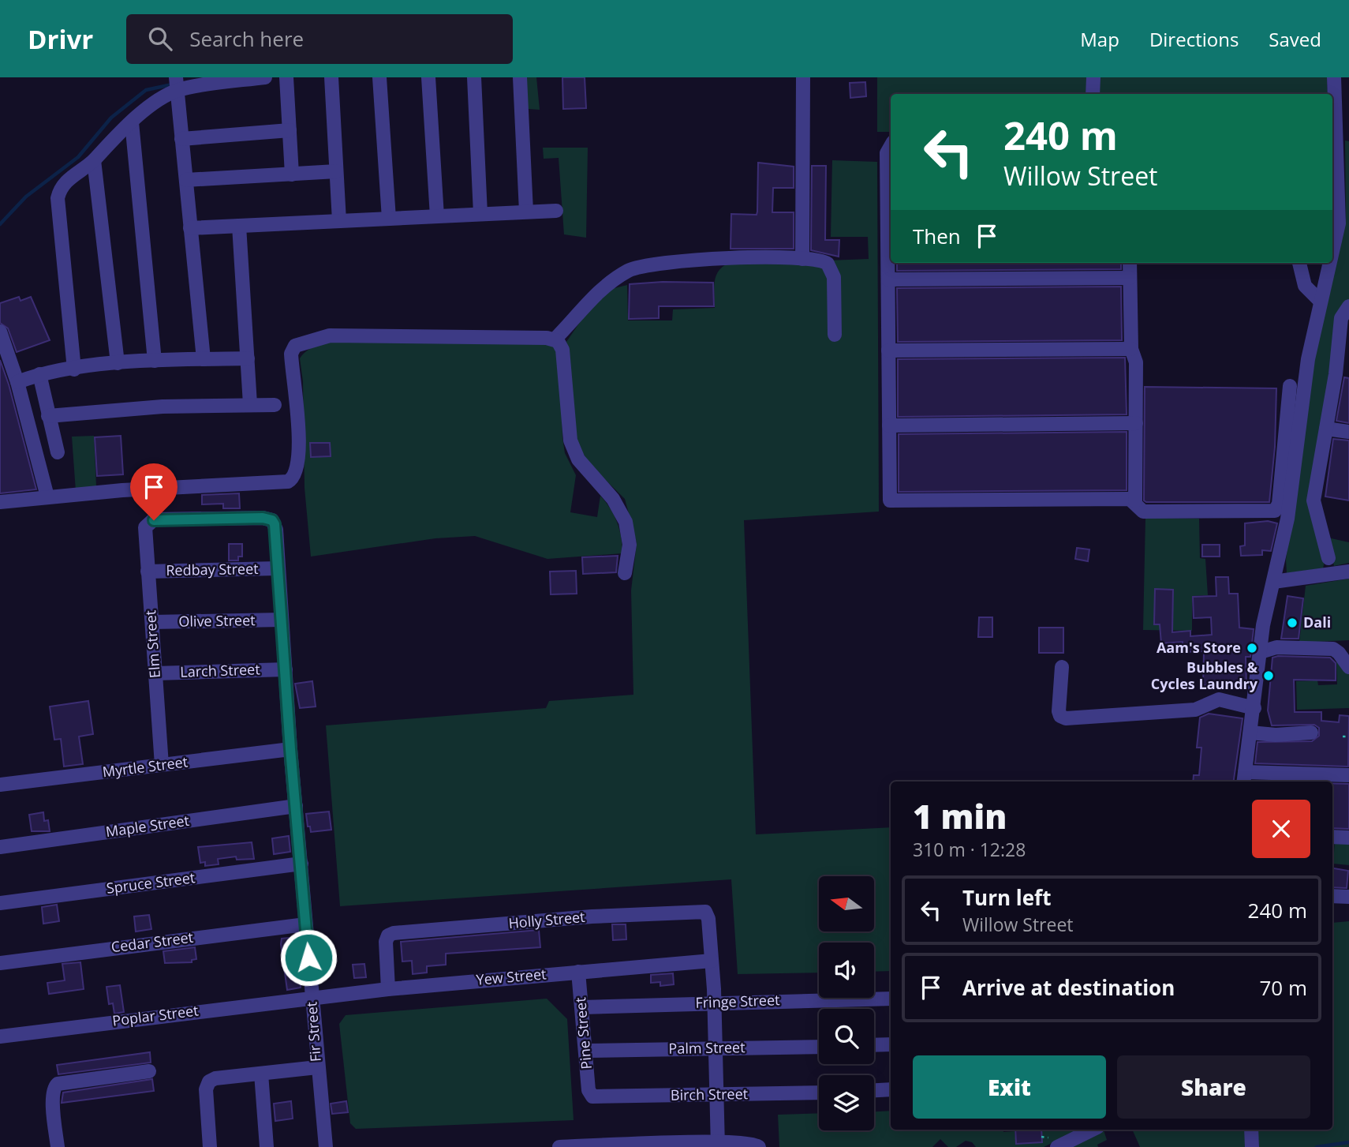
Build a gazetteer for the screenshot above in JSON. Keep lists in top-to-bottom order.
{
  "streets": {
    "street": [
      "Redbay Street",
      "Olive Street",
      "Elm Street",
      "Larch Street",
      "Myrtle Street",
      "Maple Street",
      "Spruce Street",
      "Holly Street",
      "Cedar Street",
      "Yew Street",
      "Fringe Street",
      "Poplar Street",
      "Fir Street",
      "Pine Street",
      "Palm Street",
      "Birch Street"
    ]
  },
  "crossings": [
    ["Redbay Street", "Elm Street"],
    ["Redbay Street", "Fir Street"],
    ["Olive Street", "Elm Street"],
    ["Olive Street", "Fir Street"],
    ["Elm Street", "Larch Street"],
    ["Elm Street", "Myrtle Street"],
    ["Elm Street", "Fir Street"],
    ["Larch Street", "Fir Street"],
    ["Myrtle Street", "Fir Street"],
    ["Maple Street", "Fir Street"],
    ["Spruce Street", "Fir Street"],
    ["Holly Street", "Yew Street"],
    ["Cedar Street", "Fir Street"],
    ["Yew Street", "Poplar Street"],
    ["Yew Street", "Fir Street"],
    ["Yew Street", "Pine Street"],
    ["Fringe Street", "Pine Street"],
    ["Poplar Street", "Fir Street"],
    ["Pine Street", "Palm Street"],
    ["Pine Street", "Birch Street"]
  ],
  "places": ["Dali", "Aam's Store", "Bubbles & Cycles Laundry"],
  "north": "left",
  "page": {
    "header": "Drivr",
    "search": "Search here",
    "nav": ["Map", "Directions", "Saved"],
    "turn": ["240 m", "Willow Street"],
    "then": "Then",
    "heading": ["1 min", "310 m · 12:28"],
    "list": [
      {
        "name": "Turn left",
        "note": "Willow Street",
        "value": "240 m"
      },
      {
        "name": "Arrive at destination",
        "value": "70 m"
      }
    ],
    "buttons": ["Exit", "Share"]
  }
}
